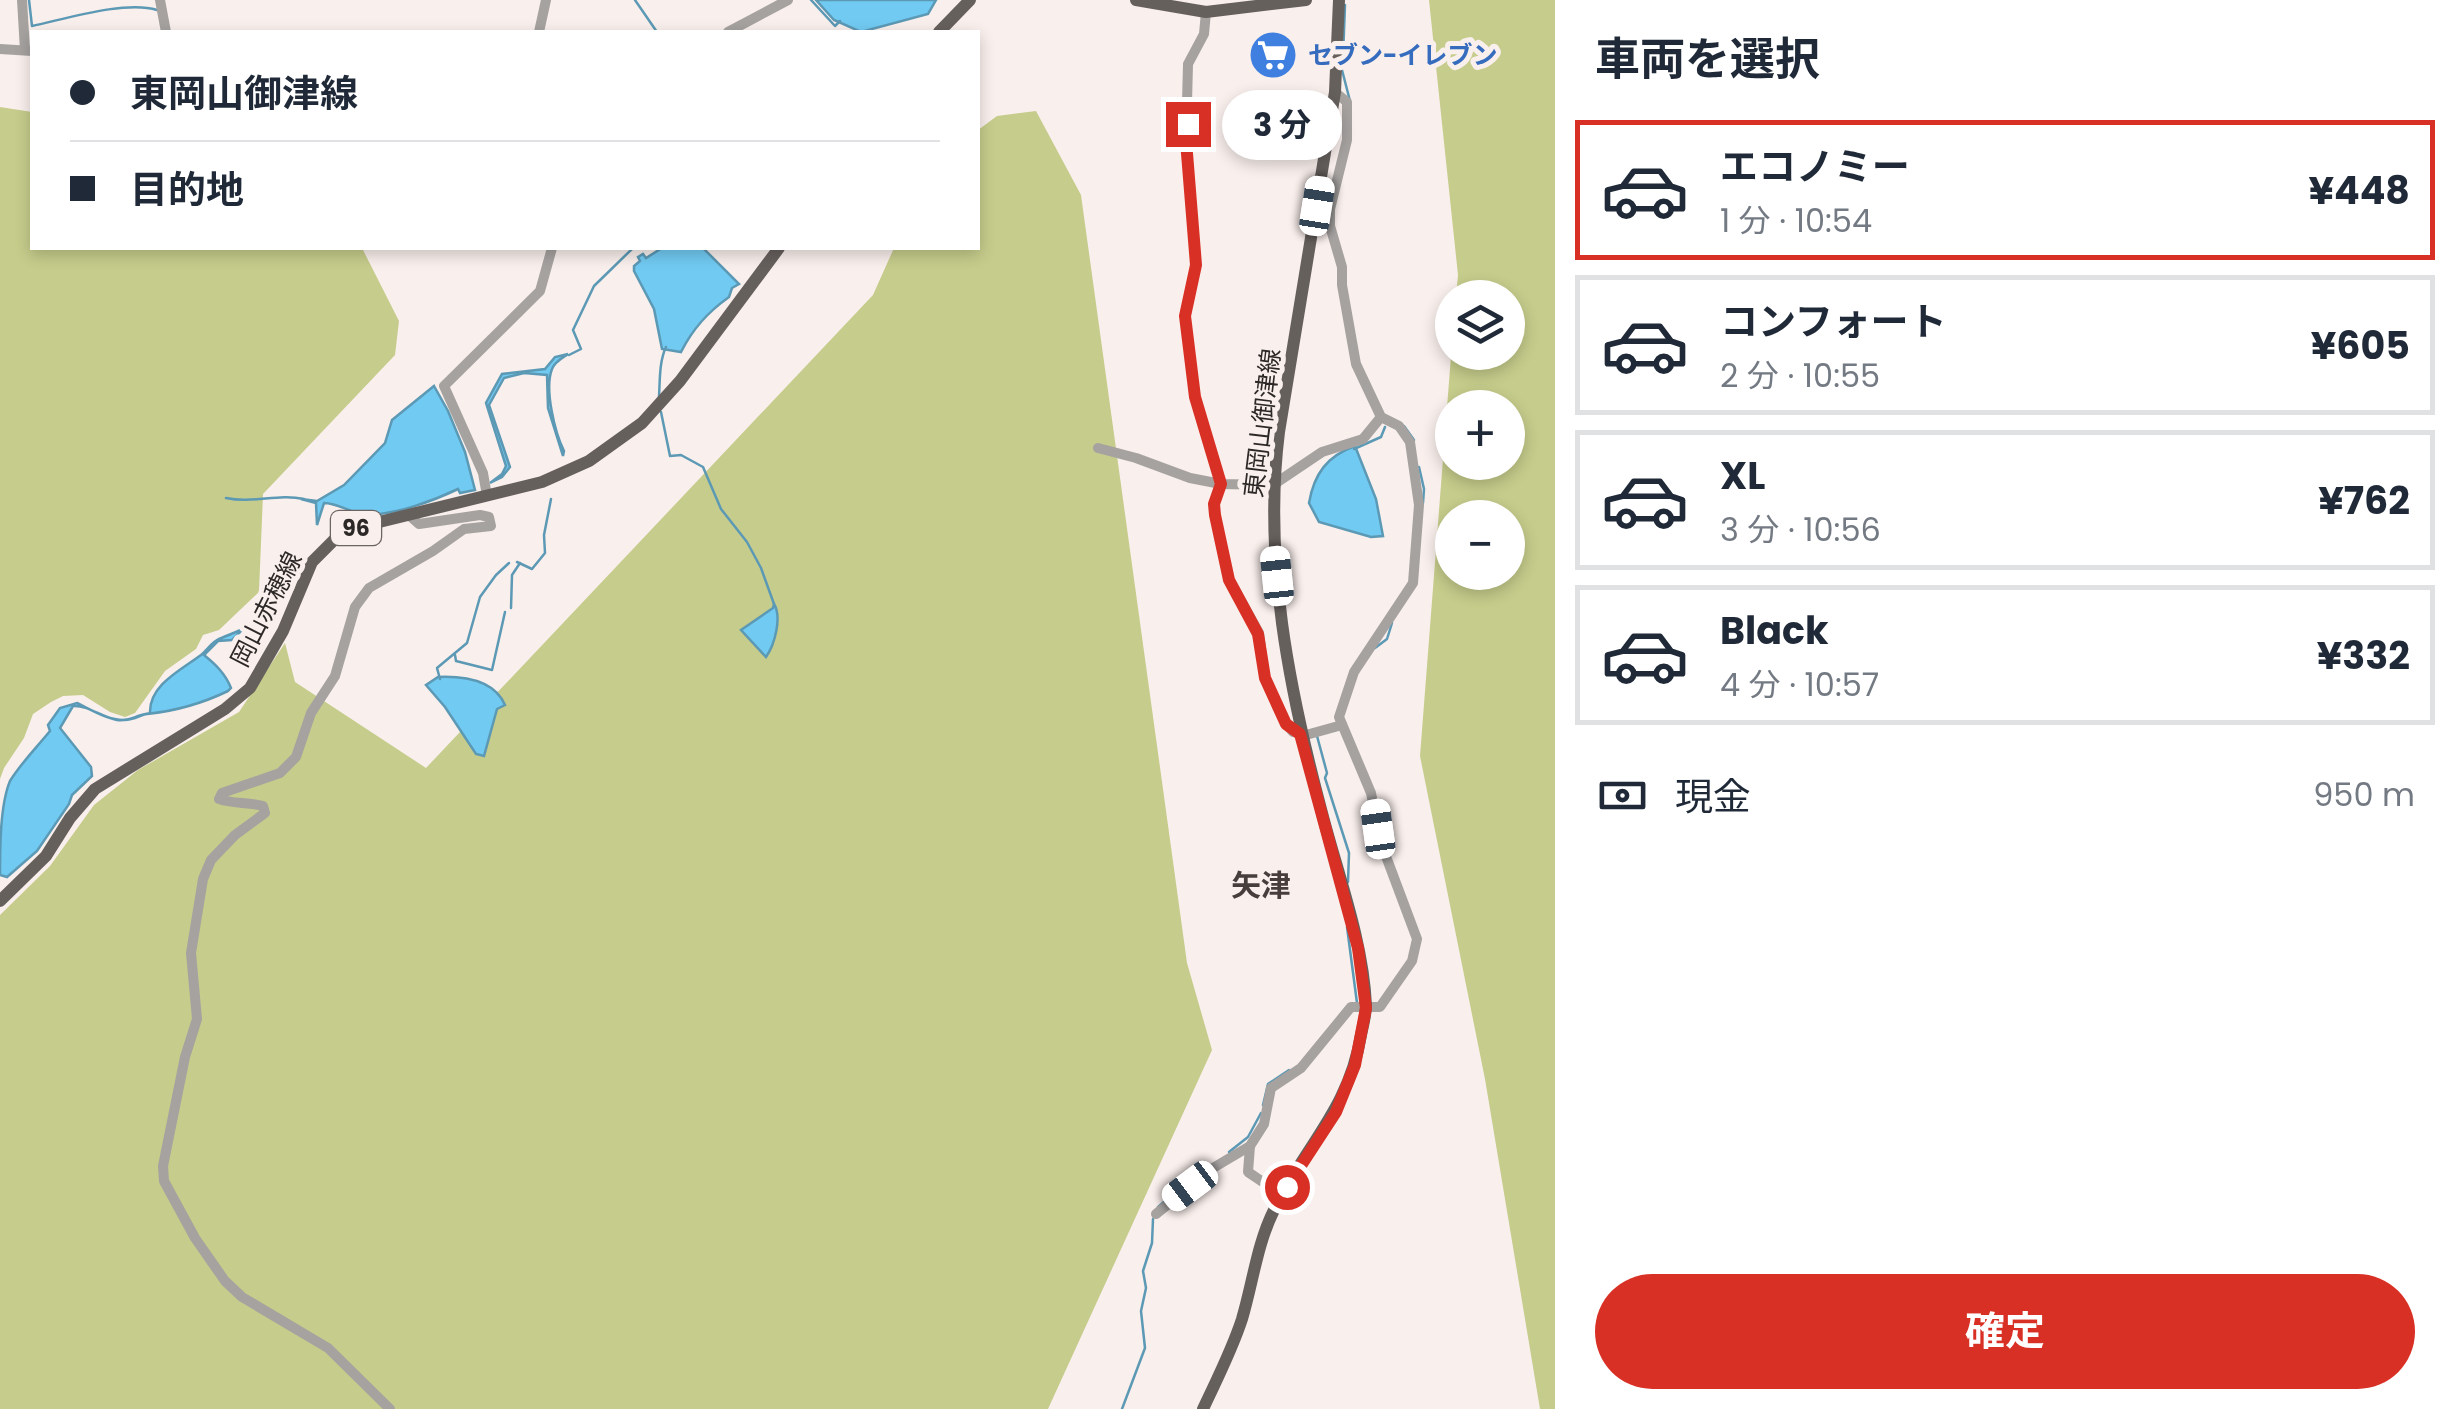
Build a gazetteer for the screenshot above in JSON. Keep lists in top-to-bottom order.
{
  "streets": {
    "main road": ["東岡山御津線", "96", "岡山赤穂線"]
  },
  "districts": ["矢津"],
  "places": {
    "supermarket": ["セブン-イレブン"]
  },
  "page": {
    "heading": "車両を選択",
    "banner": ["東岡山御津線", "目的地"],
    "bubble": "3 分",
    "list": [
      {
        "name": "エコノミー",
        "note": "1 分 · 10:54",
        "value": "¥448"
      },
      {
        "name": "コンフォート",
        "note": "2 分 · 10:55",
        "value": "¥605"
      },
      {
        "name": "XL",
        "note": "3 分 · 10:56",
        "value": "¥762"
      },
      {
        "name": "Black",
        "note": "4 分 · 10:57",
        "value": "¥332"
      }
    ],
    "map_buttons": ["+", "−"],
    "pay": ["現金", "950 m"],
    "buttons": "確定"
  }
}
